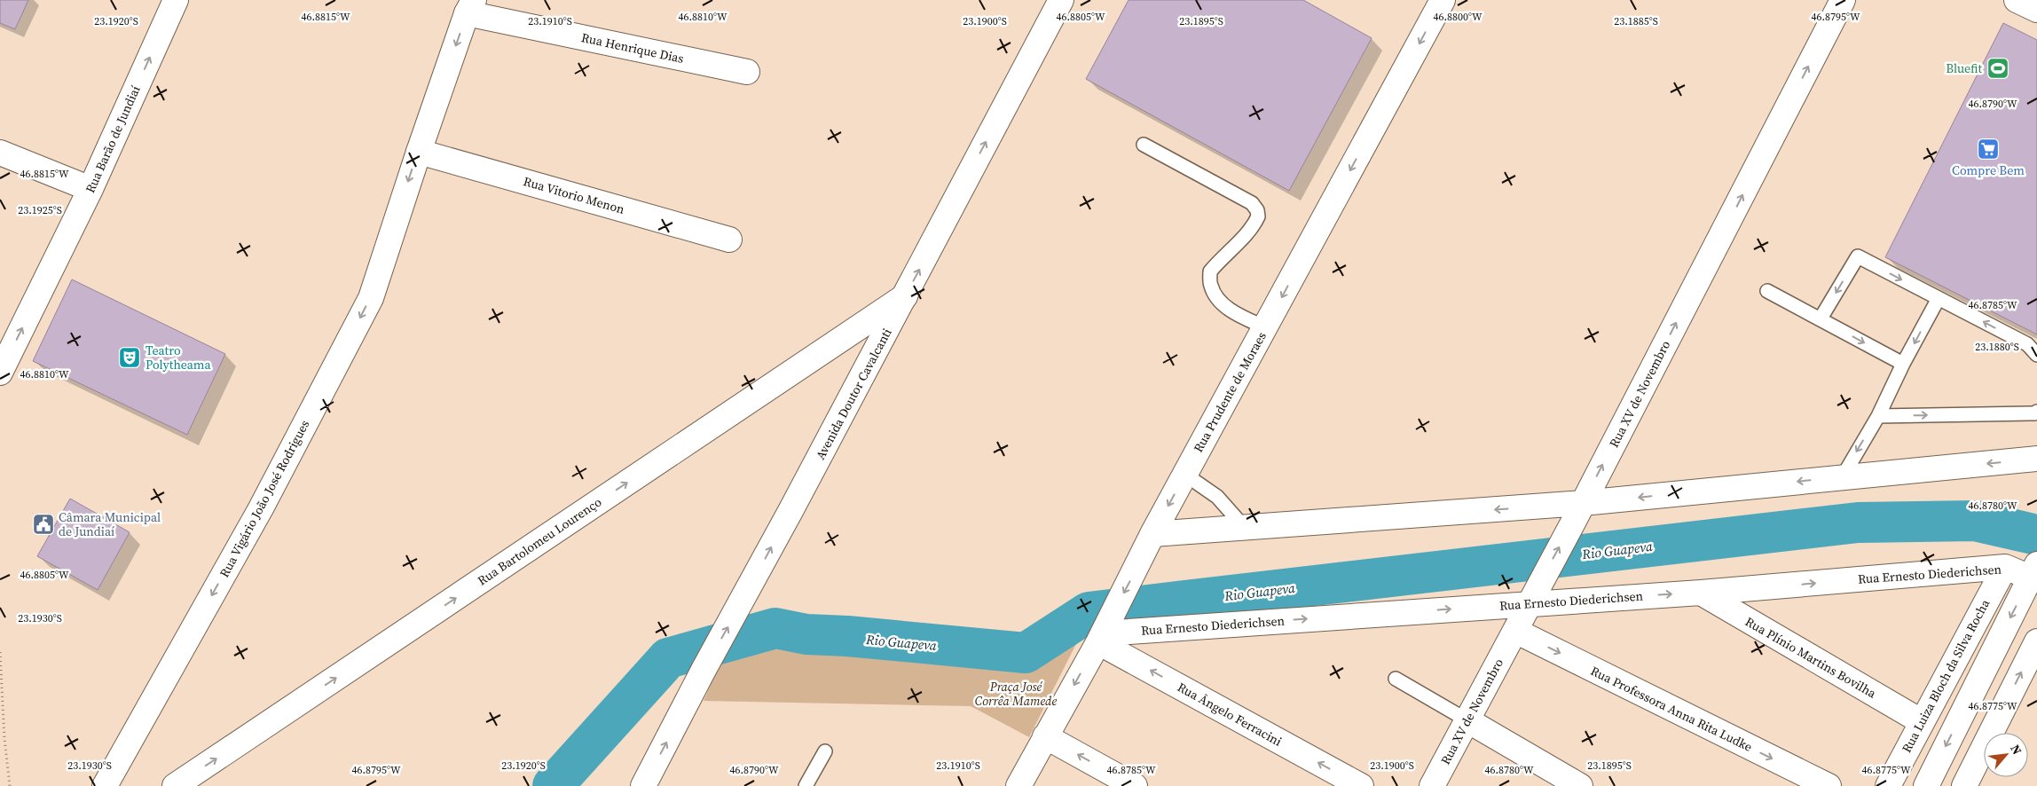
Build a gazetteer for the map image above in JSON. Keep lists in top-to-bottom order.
{
  "streets": {
    "street": [
      "Rua Henrique Dias",
      "Rua Barão de Jundiaí",
      "Rua Vitorio Menon",
      "Rua Prudente de Moraes",
      "Avenida Doutor Cavalcanti",
      "Rua XV de Novembro",
      "Rua Vigário João José Rodrigues",
      "Rua Bartolomeu Lourenço",
      "Rua Ernesto Diederichsen",
      "Rua Plínio Martins Bovilha",
      "Rua Luiza Bloch da Silva Rocha",
      "Rua Professora Anna Rita Ludke",
      "Rua Ângelo Ferracini"
    ]
  },
  "crossings": [
    ["Rua Henrique Dias", "Rua Vigário João José Rodrigues"],
    ["Rua Vitorio Menon", "Rua Vigário João José Rodrigues"],
    ["Rua Prudente de Moraes", "Rua Ernesto Diederichsen"],
    ["Rua Prudente de Moraes", "Rua Ângelo Ferracini"],
    ["Avenida Doutor Cavalcanti", "Rua Bartolomeu Lourenço"],
    ["Rua XV de Novembro", "Rua Ernesto Diederichsen"],
    ["Rua XV de Novembro", "Rua Professora Anna Rita Ludke"],
    ["Rua Ernesto Diederichsen", "Rua Plínio Martins Bovilha"],
    ["Rua Ernesto Diederichsen", "Rua Luiza Bloch da Silva Rocha"],
    ["Rua Ernesto Diederichsen", "Rua Ângelo Ferracini"],
    ["Rua Plínio Martins Bovilha", "Rua Luiza Bloch da Silva Rocha"]
  ],
  "one_way": [
    "Rua Barão de Jundiaí",
    "Rua Prudente de Moraes",
    "Avenida Doutor Cavalcanti",
    "Rua XV de Novembro",
    "Rua Vigário João José Rodrigues",
    "Rua Bartolomeu Lourenço"
  ],
  "water": ["Rio Guapeva"],
  "parks": ["Praça José Corrêa Mamede"],
  "places": {
    "sports": ["Bluefit"],
    "supermarket": ["Compre Bem"],
    "theatre": ["Teatro Polytheama"],
    "public building": ["Câmara Municipal de Jundiaí"]
  },
  "north": "top right",
  "coordinates": [
    "46.8815°W",
    "46.8810°W",
    "46.8805°W",
    "46.8800°W",
    "46.8795°W",
    "23.1920°S",
    "23.1910°S",
    "23.1900°S",
    "23.1895°S",
    "23.1885°S",
    "46.8790°W",
    "23.1925°S",
    "46.8785°W",
    "23.1880°S",
    "46.8780°W",
    "23.1930°S",
    "46.8775°W"
  ]
}
